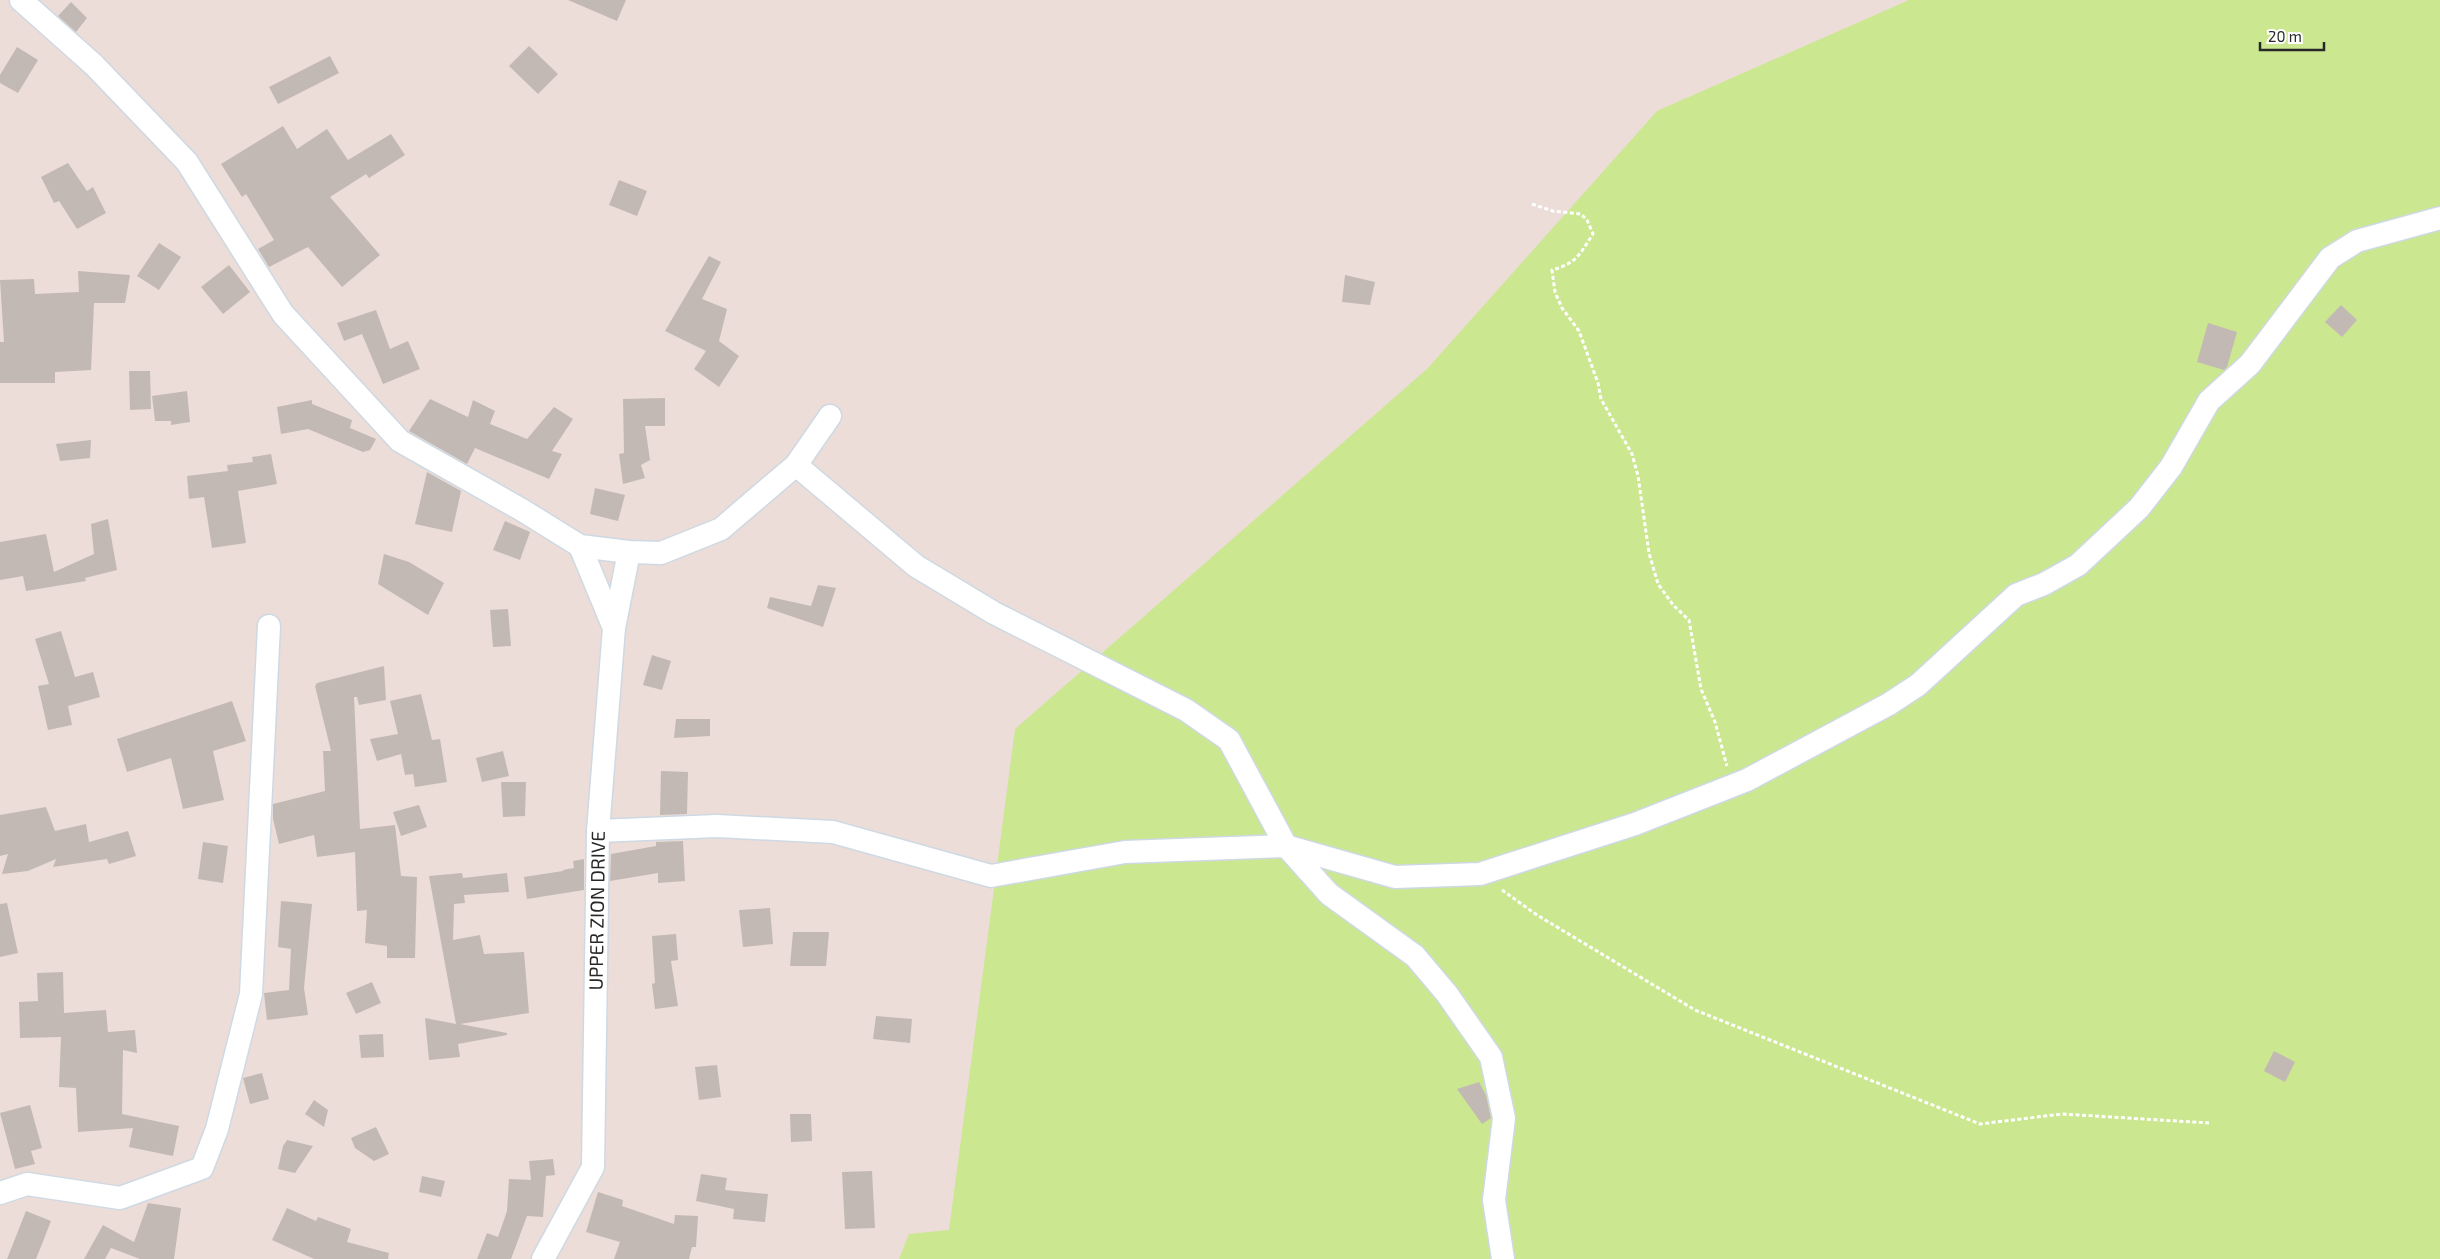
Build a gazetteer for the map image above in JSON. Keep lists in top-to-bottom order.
{
  "streets": {
    "street": ["UPPER ZION DRIVE"]
  },
  "scale_bar": "20 m"
}
